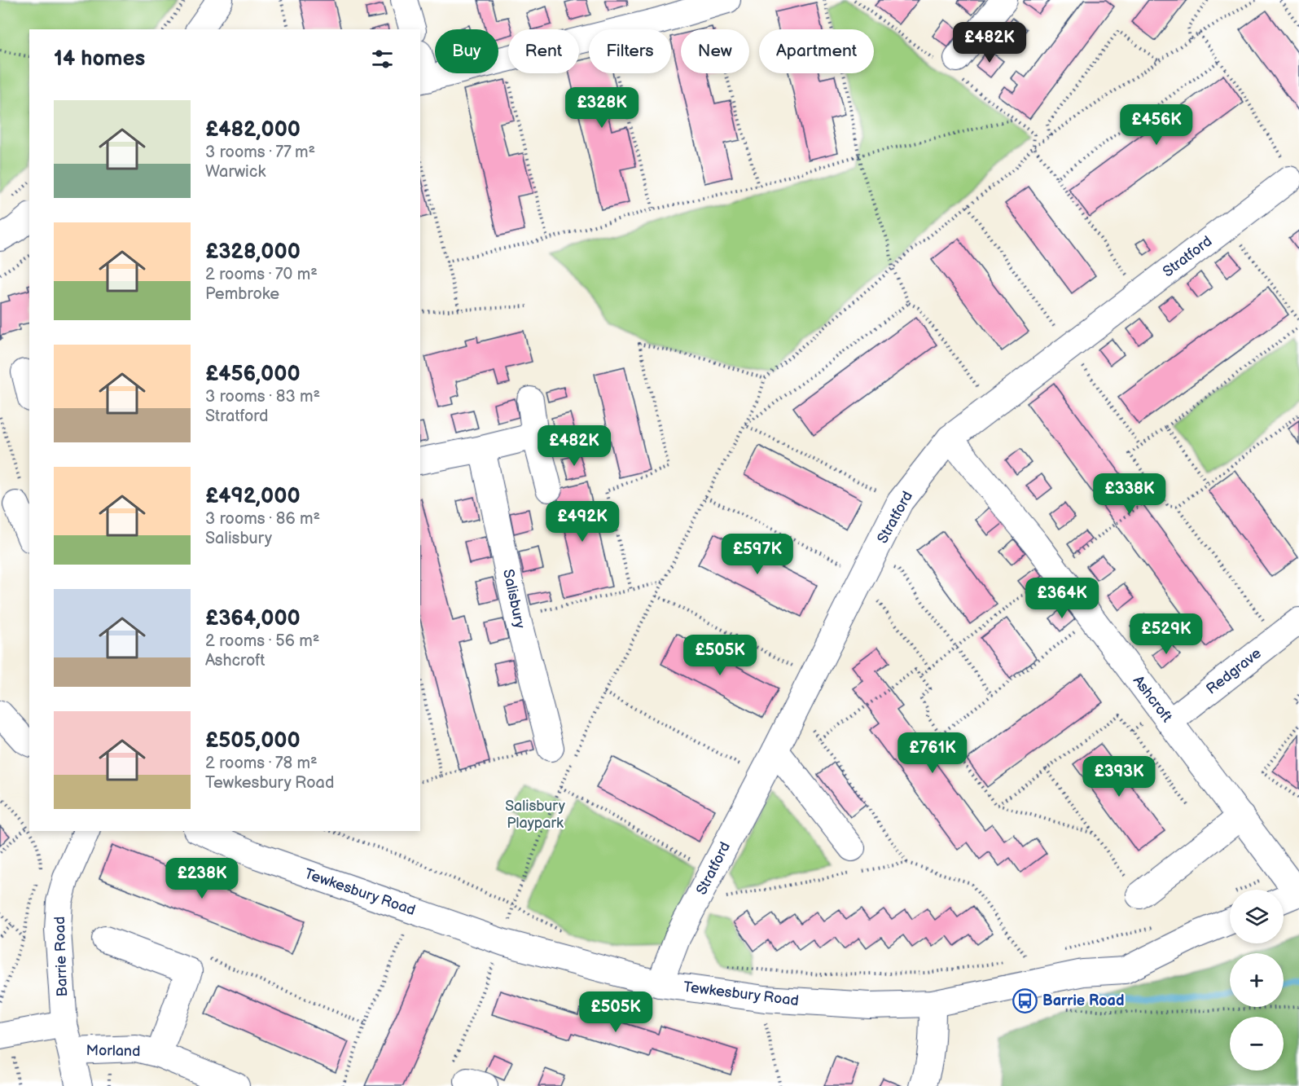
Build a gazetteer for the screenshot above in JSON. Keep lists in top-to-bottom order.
{
  "streets": {
    "street": [
      "Stratford",
      "Salisbury",
      "Redgrave",
      "Ashcroft",
      "Tewkesbury Road",
      "Barrie Road",
      "Morland"
    ]
  },
  "crossings": [
    ["Stratford", "Ashcroft"],
    ["Stratford", "Tewkesbury Road"],
    ["Redgrave", "Ashcroft"],
    ["Barrie Road", "Morland"]
  ],
  "parks": ["Salisbury Playpark"],
  "places": {
    "bus stop": ["Barrie Road"]
  },
  "page": {
    "price": [
      "£482K",
      "£328K",
      "£456K",
      "£482K",
      "£338K",
      "£492K",
      "£597K",
      "£364K",
      "£529K",
      "£505K",
      "£761K",
      "£393K",
      "£238K",
      "£505K"
    ],
    "chip": [
      "Buy",
      "Rent",
      "Filters",
      "New",
      "Apartment"
    ],
    "heading": "14 homes",
    "list": [
      {
        "name": "£482,000",
        "note": "3 rooms · 77 m² · Warwick"
      },
      {
        "name": "£328,000",
        "note": "2 rooms · 70 m² · Pembroke"
      },
      {
        "name": "£456,000",
        "note": "3 rooms · 83 m² · Stratford"
      },
      {
        "name": "£492,000",
        "note": "3 rooms · 86 m² · Salisbury"
      },
      {
        "name": "£364,000",
        "note": "2 rooms · 56 m² · Ashcroft"
      },
      {
        "name": "£505,000",
        "note": "2 rooms · 78 m² · Tewkesbury Road"
      }
    ],
    "map_buttons": ["+", "−"]
  }
}
